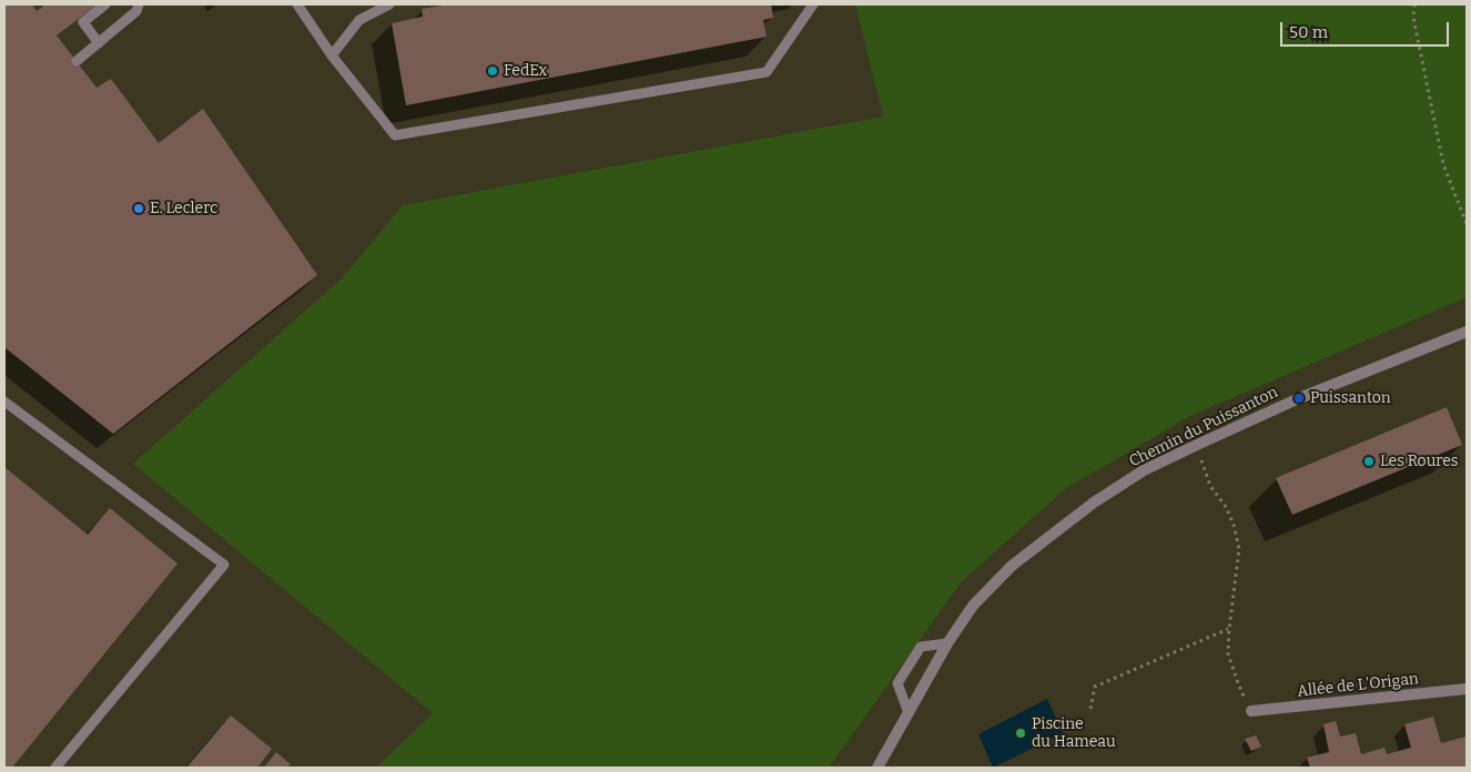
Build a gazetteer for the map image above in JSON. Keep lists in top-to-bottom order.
{
  "streets": {
    "street": ["Chemin du Puissanton", "Allée de L'Origan"]
  },
  "places": [
    "FedEx",
    "E. Leclerc",
    "Puissanton",
    "Les Roures",
    "Piscine du Hameau"
  ],
  "scale_bar": "50 m"
}
